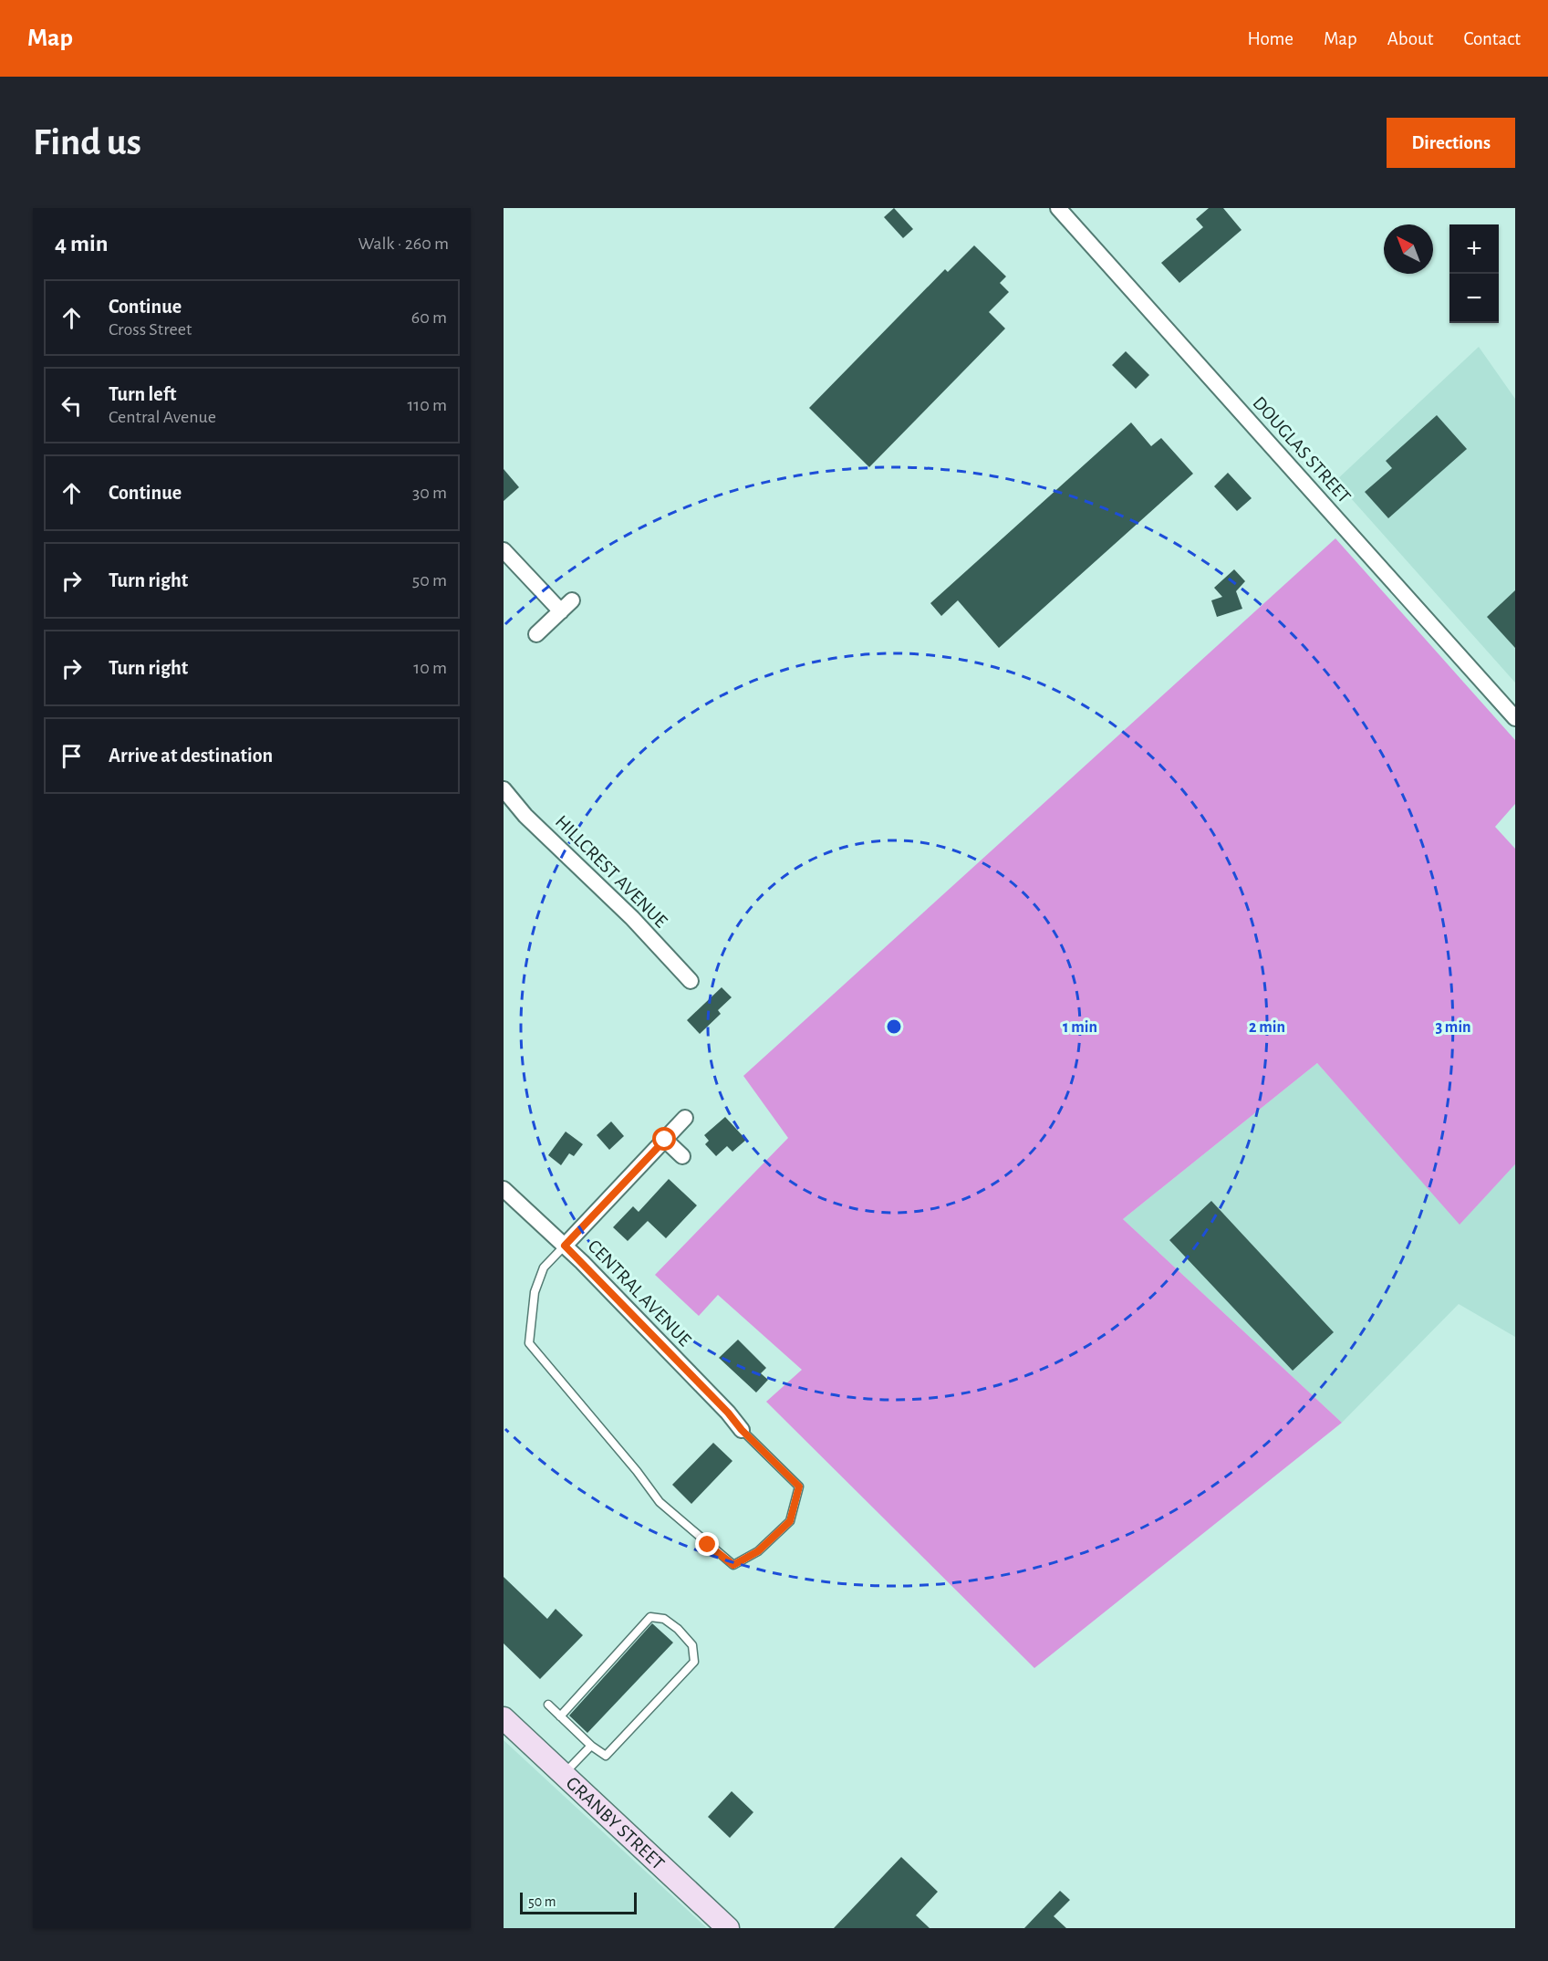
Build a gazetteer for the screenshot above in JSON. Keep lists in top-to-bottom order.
{
  "streets": {
    "main road": ["GRANBY STREET"],
    "street": ["DOUGLAS STREET", "HILLCREST AVENUE", "CENTRAL AVENUE"]
  },
  "scale_bar": "50 m",
  "north": "top left",
  "page": {
    "header": "Map",
    "nav": [
      "Home",
      "Map",
      "About",
      "Contact"
    ],
    "buttons": "Directions",
    "title": "Find us",
    "heading": ["4 min", "Walk · 260 m"],
    "map_buttons": ["+", "−"],
    "list": [
      ["Continue", "Cross Street", "60 m"],
      ["Turn left", "Central Avenue", "110 m"],
      ["Continue", "30 m"],
      ["Turn right", "50 m"],
      ["Turn right", "10 m"],
      "Arrive at destination"
    ],
    "scale": "50 m"
  },
  "rings": ["1 min", "2 min", "3 min"]
}
